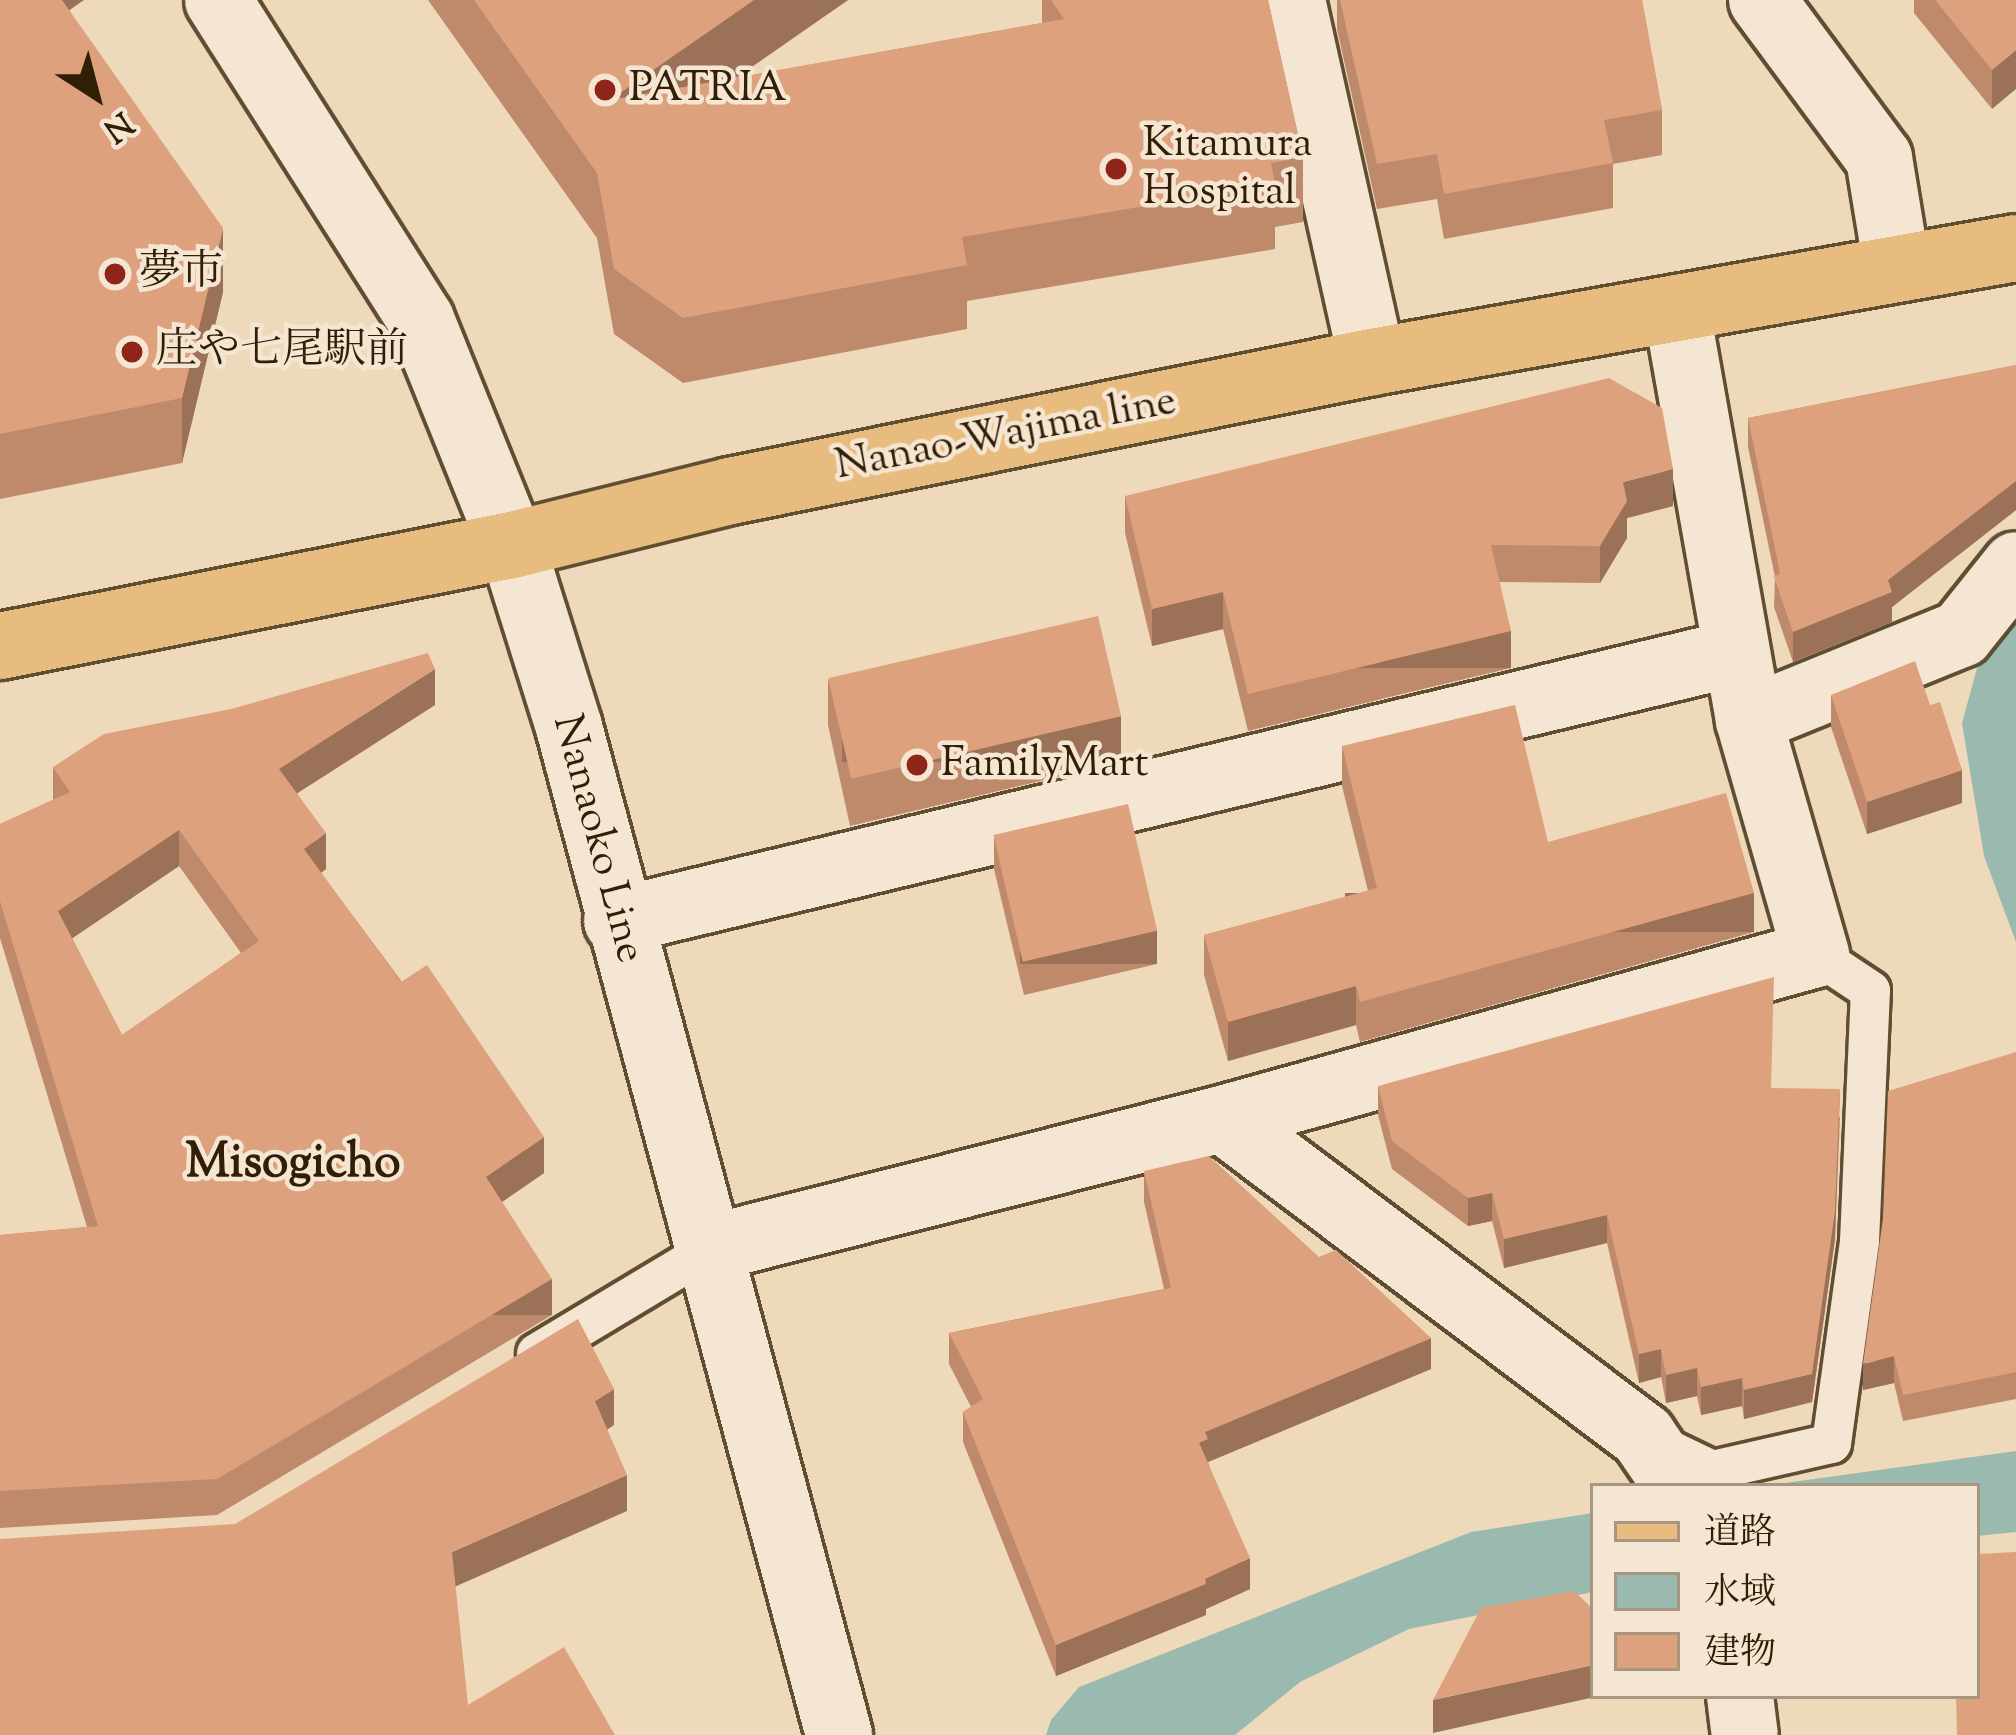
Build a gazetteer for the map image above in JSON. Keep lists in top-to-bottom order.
{
  "streets": {
    "main road": ["Nanao-Wajima line"],
    "street": ["Nanaoko Line"]
  },
  "crossings": [
    ["Nanao-Wajima line", "Nanaoko Line"]
  ],
  "districts": ["Misogicho"],
  "places": [
    "PATRIA",
    "Kitamura Hospital",
    "夢市",
    "庄や七尾駅前",
    "FamilyMart"
  ],
  "legend": ["道路", "水域", "建物"],
  "north": "bottom right"
}
